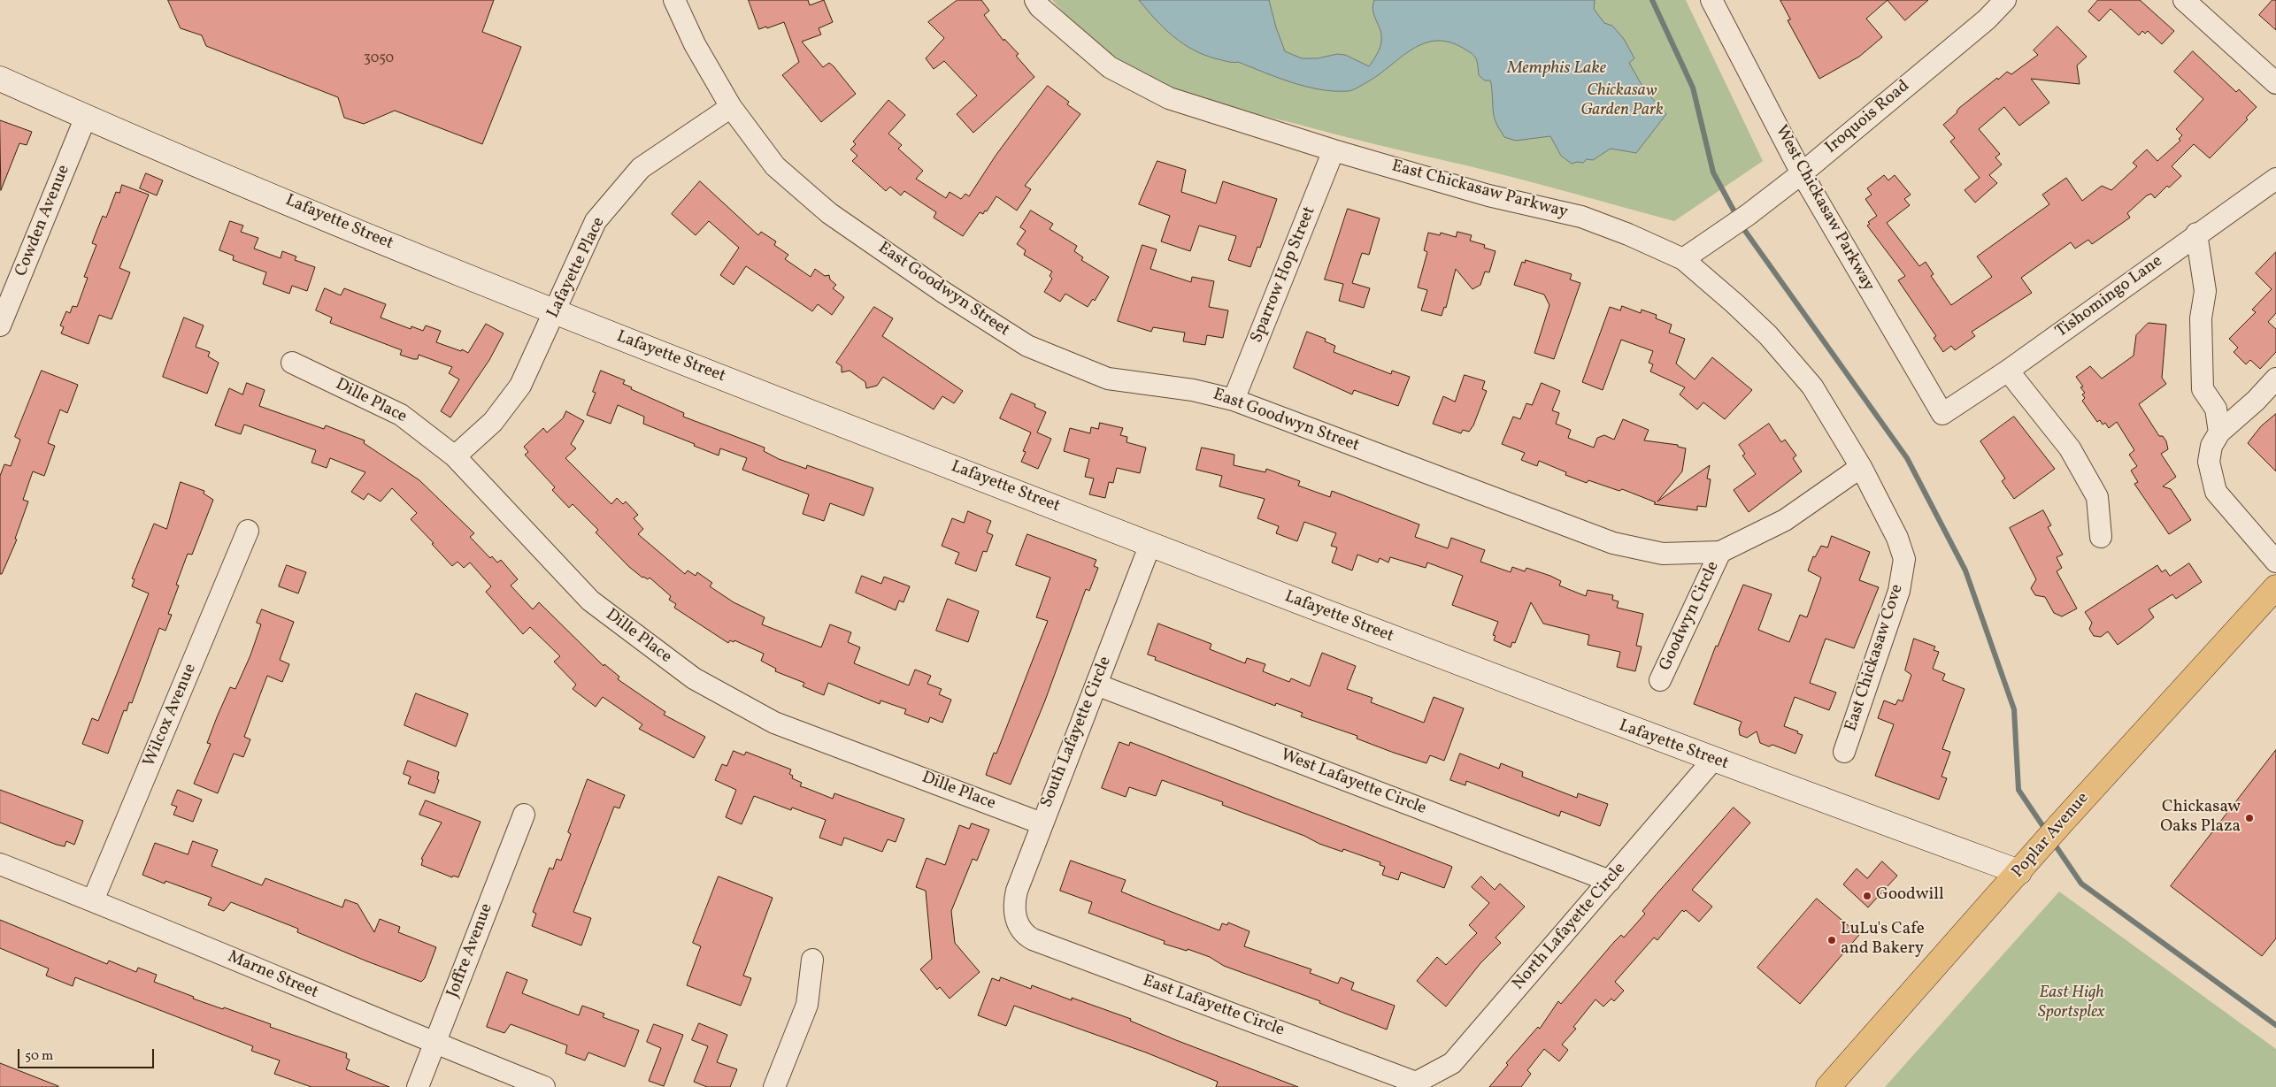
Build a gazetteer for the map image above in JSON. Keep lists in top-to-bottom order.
{
  "streets": {
    "main road": ["Poplar Avenue"],
    "street": [
      "Iroquois Road",
      "East Chickasaw Parkway",
      "West Chickasaw Parkway",
      "Cowden Avenue",
      "Lafayette Street",
      "Lafayette Place",
      "Sparrow Hop Street",
      "East Goodwyn Street",
      "Tishomingo Lane",
      "Dille Place",
      "Goodwyn Circle",
      "East Chickasaw Cove",
      "Wilcox Avenue",
      "South Lafayette Circle",
      "West Lafayette Circle",
      "North Lafayette Circle",
      "Joffre Avenue",
      "Marne Street",
      "East Lafayette Circle"
    ]
  },
  "crossings": [
    ["Iroquois Road", "East Chickasaw Parkway"],
    ["Iroquois Road", "West Chickasaw Parkway"],
    ["East Chickasaw Parkway", "Sparrow Hop Street"],
    ["East Chickasaw Parkway", "East Chickasaw Cove"],
    ["West Chickasaw Parkway", "Tishomingo Lane"],
    ["Cowden Avenue", "Lafayette Street"],
    ["Lafayette Street", "Lafayette Place"],
    ["Lafayette Street", "South Lafayette Circle"],
    ["Lafayette Street", "Poplar Avenue"],
    ["Lafayette Street", "North Lafayette Circle"],
    ["Lafayette Place", "East Goodwyn Street"],
    ["Lafayette Place", "Dille Place"],
    ["Sparrow Hop Street", "East Goodwyn Street"],
    ["East Goodwyn Street", "Goodwyn Circle"],
    ["Dille Place", "South Lafayette Circle"],
    ["Wilcox Avenue", "Marne Street"],
    ["South Lafayette Circle", "West Lafayette Circle"],
    ["South Lafayette Circle", "East Lafayette Circle"],
    ["West Lafayette Circle", "North Lafayette Circle"],
    ["North Lafayette Circle", "East Lafayette Circle"],
    ["Joffre Avenue", "Marne Street"]
  ],
  "water": ["Memphis Lake"],
  "parks": ["Chickasaw Garden Park", "East High Sportsplex"],
  "places": ["Chickasaw Oaks Plaza", "Goodwill", "LuLu's Cafe and Bakery"],
  "house_numbers": ["3050"],
  "scale_bar": "50 m"
}
